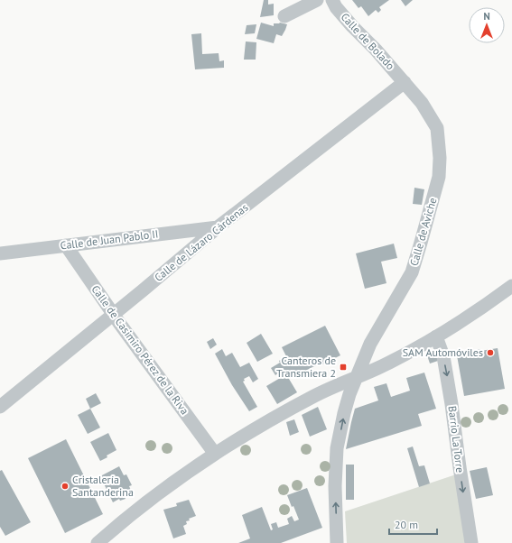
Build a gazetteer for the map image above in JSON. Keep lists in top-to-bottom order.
{
  "streets": {
    "street": [
      "Calle de Bolado",
      "Calle de Aviche",
      "Calle de Juan Pablo II",
      "Calle de Lázaro Cárdenas",
      "Calle de Casimiro Pérez de la Riva",
      "Barrio La Torre"
    ]
  },
  "crossings": [
    ["Calle de Bolado", "Calle de Aviche"],
    ["Calle de Bolado", "Calle de Lázaro Cárdenas"],
    ["Calle de Aviche", "Calle de Lázaro Cárdenas"],
    ["Calle de Juan Pablo II", "Calle de Lázaro Cárdenas"],
    ["Calle de Juan Pablo II", "Calle de Casimiro Pérez de la Riva"],
    ["Calle de Lázaro Cárdenas", "Calle de Casimiro Pérez de la Riva"]
  ],
  "one_way": ["Barrio La Torre"],
  "places": {
    "other": ["SAM Automóviles", "Cristalería Santanderina"],
    "transit": ["Canteros de Transmiera 2"]
  },
  "scale_bar": "20 m",
  "north": "top"
}
